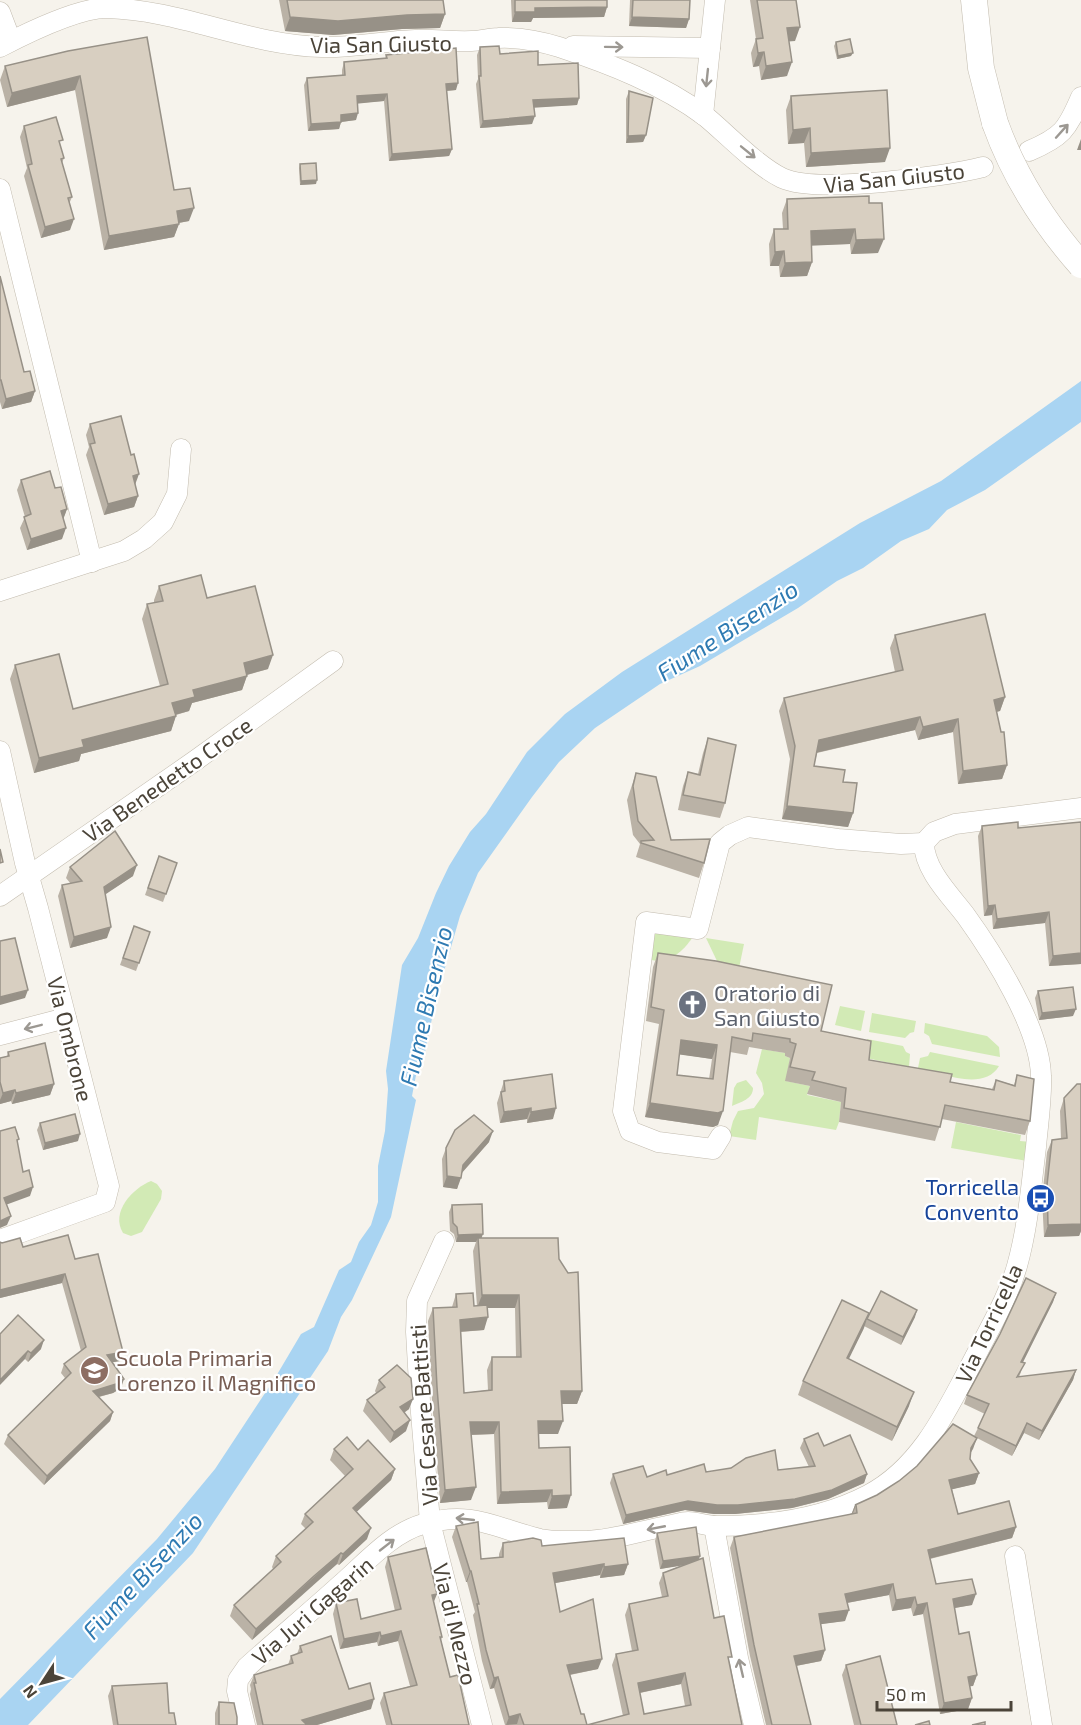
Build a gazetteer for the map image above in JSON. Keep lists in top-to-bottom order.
{
  "streets": {
    "street": [
      "Via San Giusto",
      "Via Benedetto Croce",
      "Via Ombrone",
      "Via Torricella",
      "Via Cesare Battisti",
      "Via Juri Gagarin",
      "Via di Mezzo"
    ]
  },
  "crossings": [
    ["Via Benedetto Croce", "Via Ombrone"],
    ["Via Torricella", "Via Cesare Battisti"],
    ["Via Cesare Battisti", "Via Juri Gagarin"],
    ["Via Cesare Battisti", "Via di Mezzo"],
    ["Via Juri Gagarin", "Via di Mezzo"]
  ],
  "one_way": ["Via Cesare Battisti", "Via Juri Gagarin"],
  "water": ["Fiume Bisenzio"],
  "places": {
    "church": ["Oratorio di San Giusto"],
    "bus stop": ["Torricella Convento"],
    "school or university": ["Scuola Primaria Lorenzo il Magnifico"]
  },
  "scale_bar": "50 m",
  "north": "bottom left"
}
